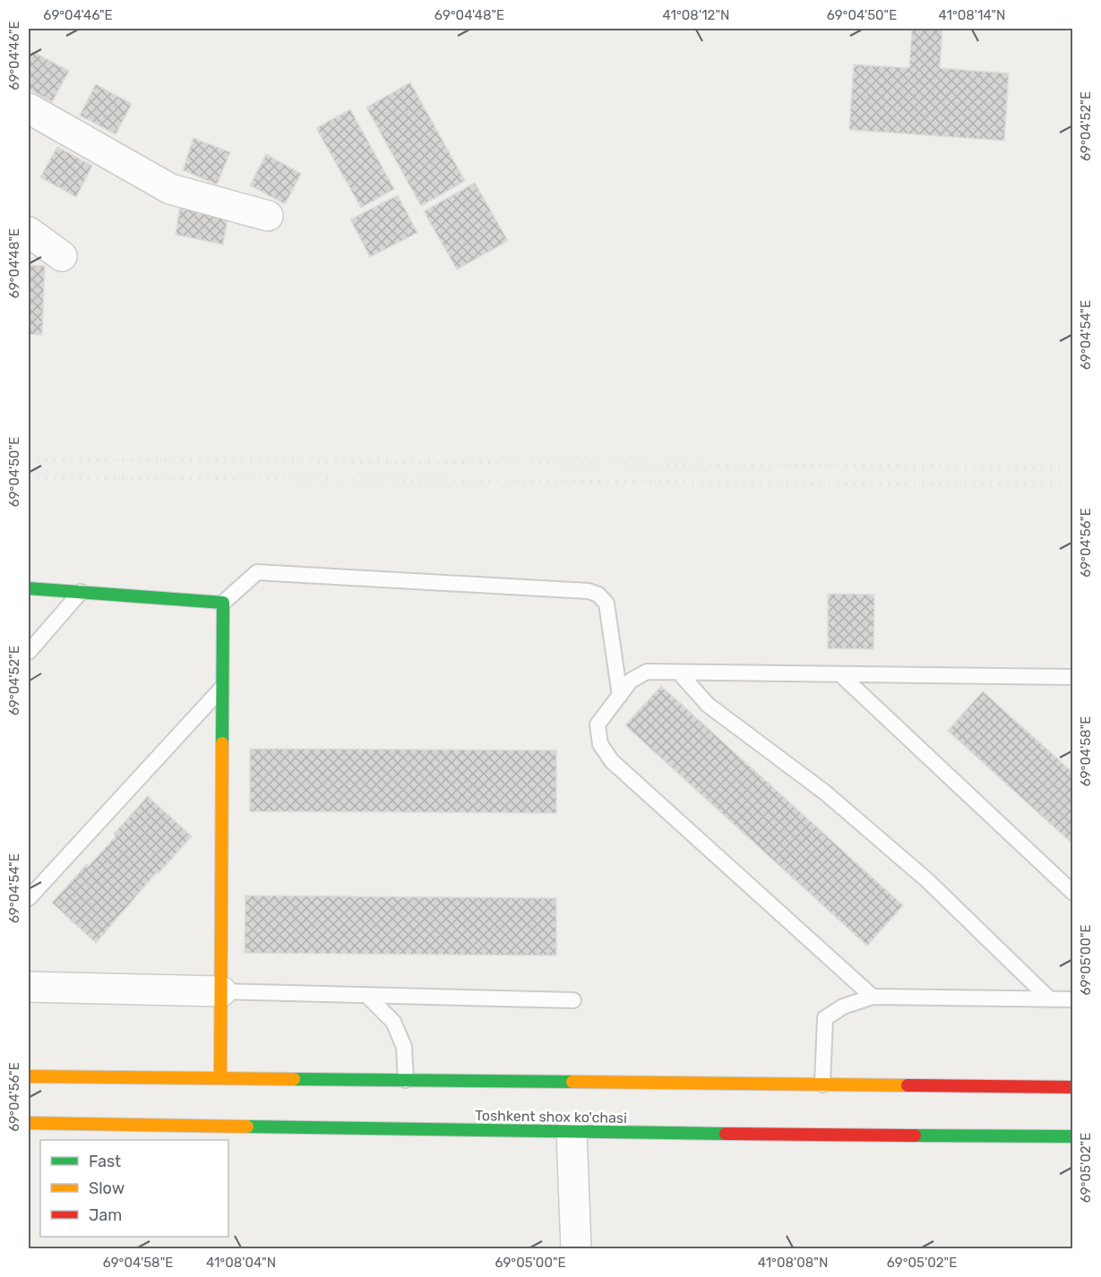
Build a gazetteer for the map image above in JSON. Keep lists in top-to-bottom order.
{
  "streets": {
    "main road": ["Toshkent shox ko'chasi"]
  },
  "legend": ["Fast", "Slow", "Jam"],
  "coordinates": [
    "69°04'46\"E",
    "69°04'48\"E",
    "41°08'12\"N",
    "69°04'50\"E",
    "41°08'14\"N",
    "69°04'52\"E",
    "69°04'54\"E",
    "69°04'56\"E",
    "69°04'58\"E",
    "69°05'00\"E",
    "69°05'02\"E",
    "41°08'04\"N",
    "41°08'08\"N"
  ]
}
